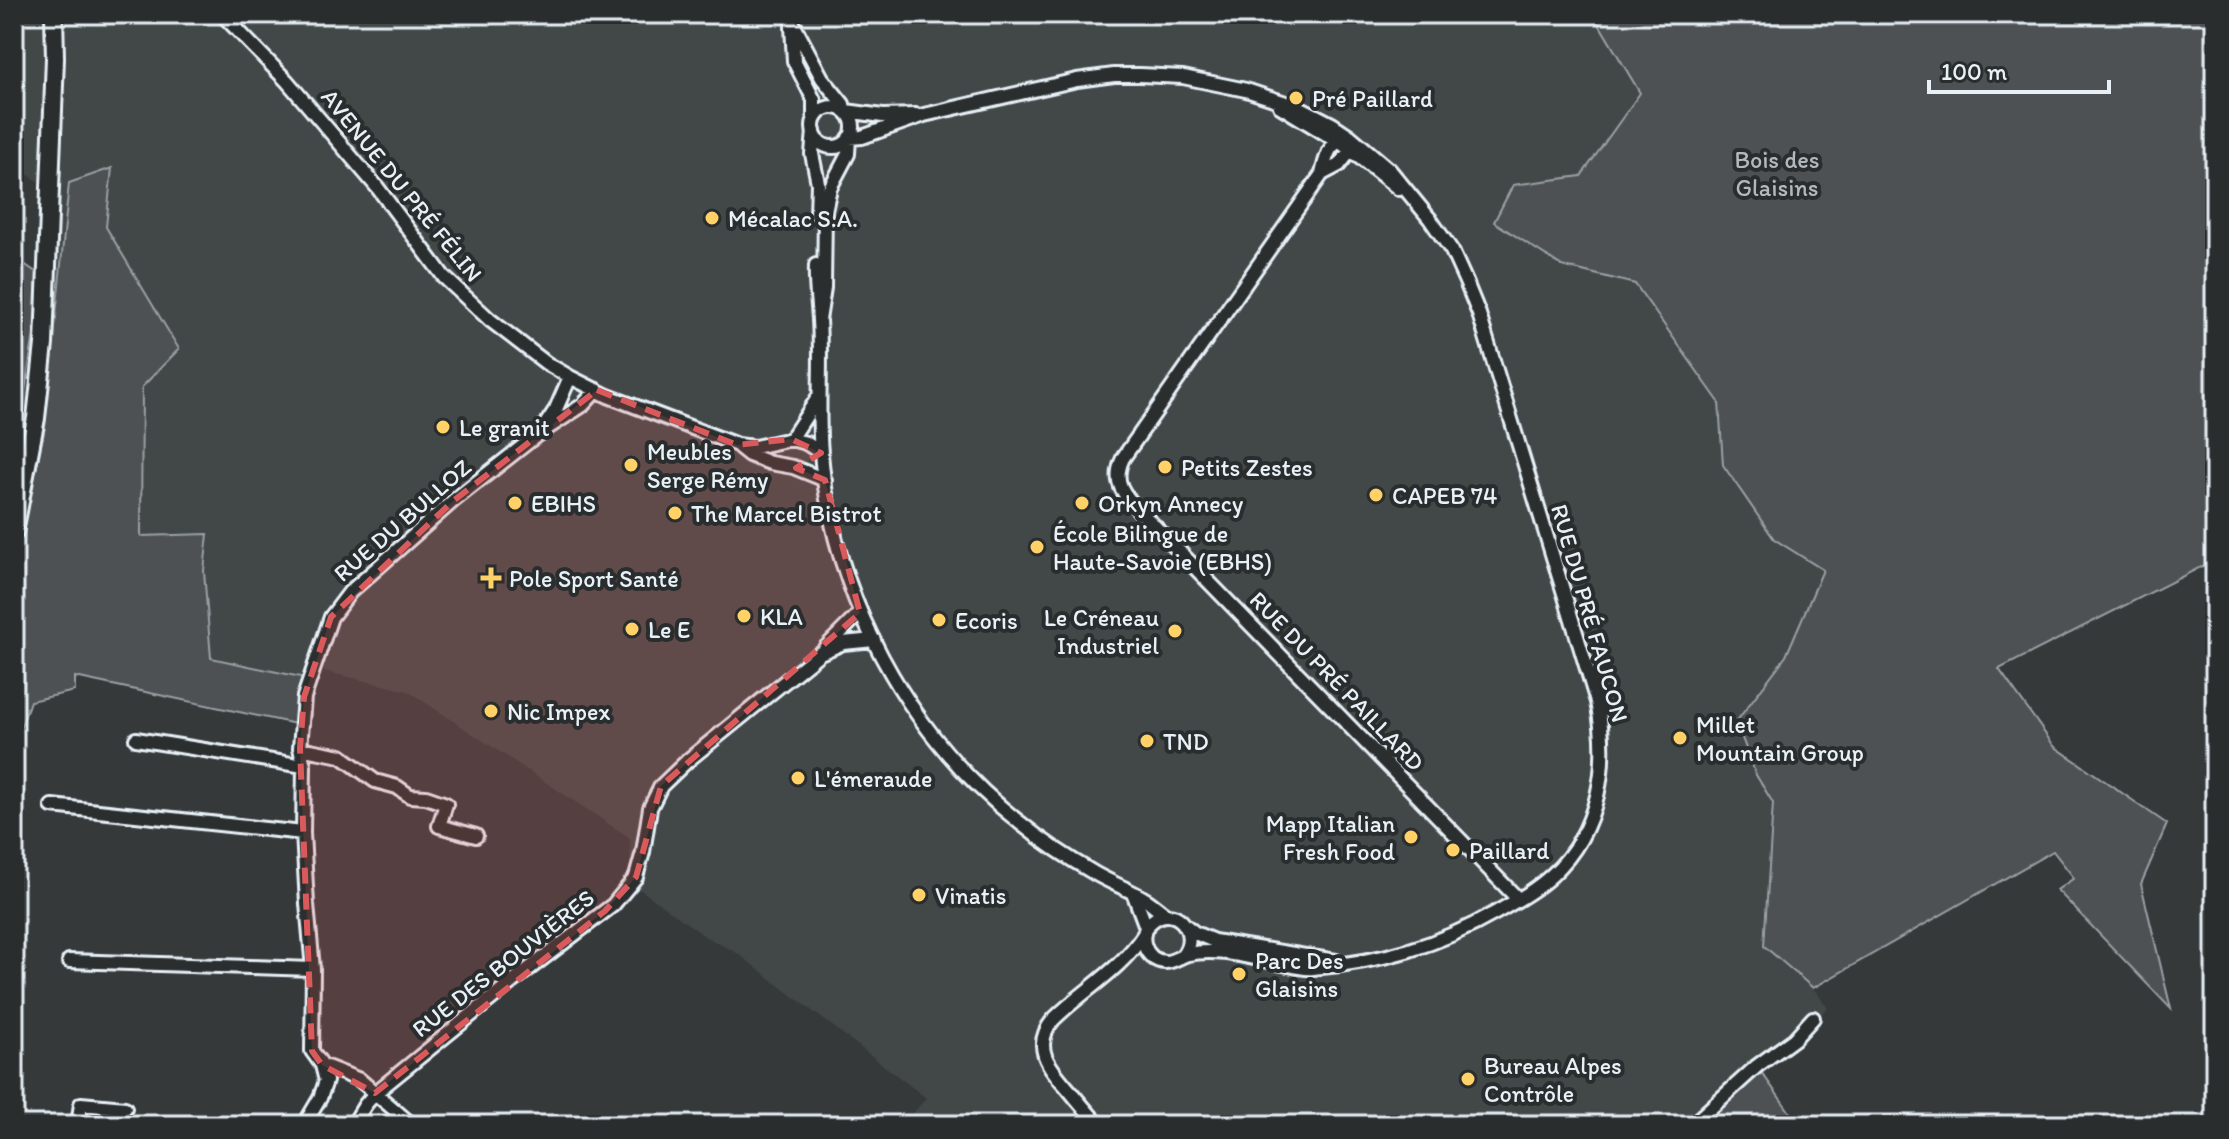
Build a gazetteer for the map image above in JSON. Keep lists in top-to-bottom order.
{
  "streets": {
    "street": [
      "AVENUE DU PRÉ FÉLIN",
      "RUE DU BULLOZ",
      "RUE DU PRÉ FAUCON",
      "RUE DU PRÉ PAILLARD",
      "RUE DES BOUVIÈRES"
    ]
  },
  "crossings": [
    ["AVENUE DU PRÉ FÉLIN", "RUE DU BULLOZ"],
    ["RUE DU PRÉ FAUCON", "RUE DU PRÉ PAILLARD"]
  ],
  "parks": ["Bois des Glaisins"],
  "places": {
    "other": [
      "Pré Paillard",
      "Mécalac S.A.",
      "Le granit",
      "Meubles Serge Rémy",
      "Petits Zestes",
      "CAPEB 74",
      "EBIHS",
      "Orkyn Annecy",
      "The Marcel Bistrot",
      "École Bilingue de Haute-Savoie (EBHS)",
      "KLA",
      "Ecoris",
      "Le E",
      "Le Créneau Industriel",
      "Nic Impex",
      "Millet Mountain Group",
      "TND",
      "L'émeraude",
      "Mapp Italian Fresh Food",
      "Paillard",
      "Vinatis",
      "Parc Des Glaisins",
      "Bureau Alpes Contrôle"
    ],
    "health": ["Pole Sport Santé"]
  },
  "scale_bar": "100 m"
}
